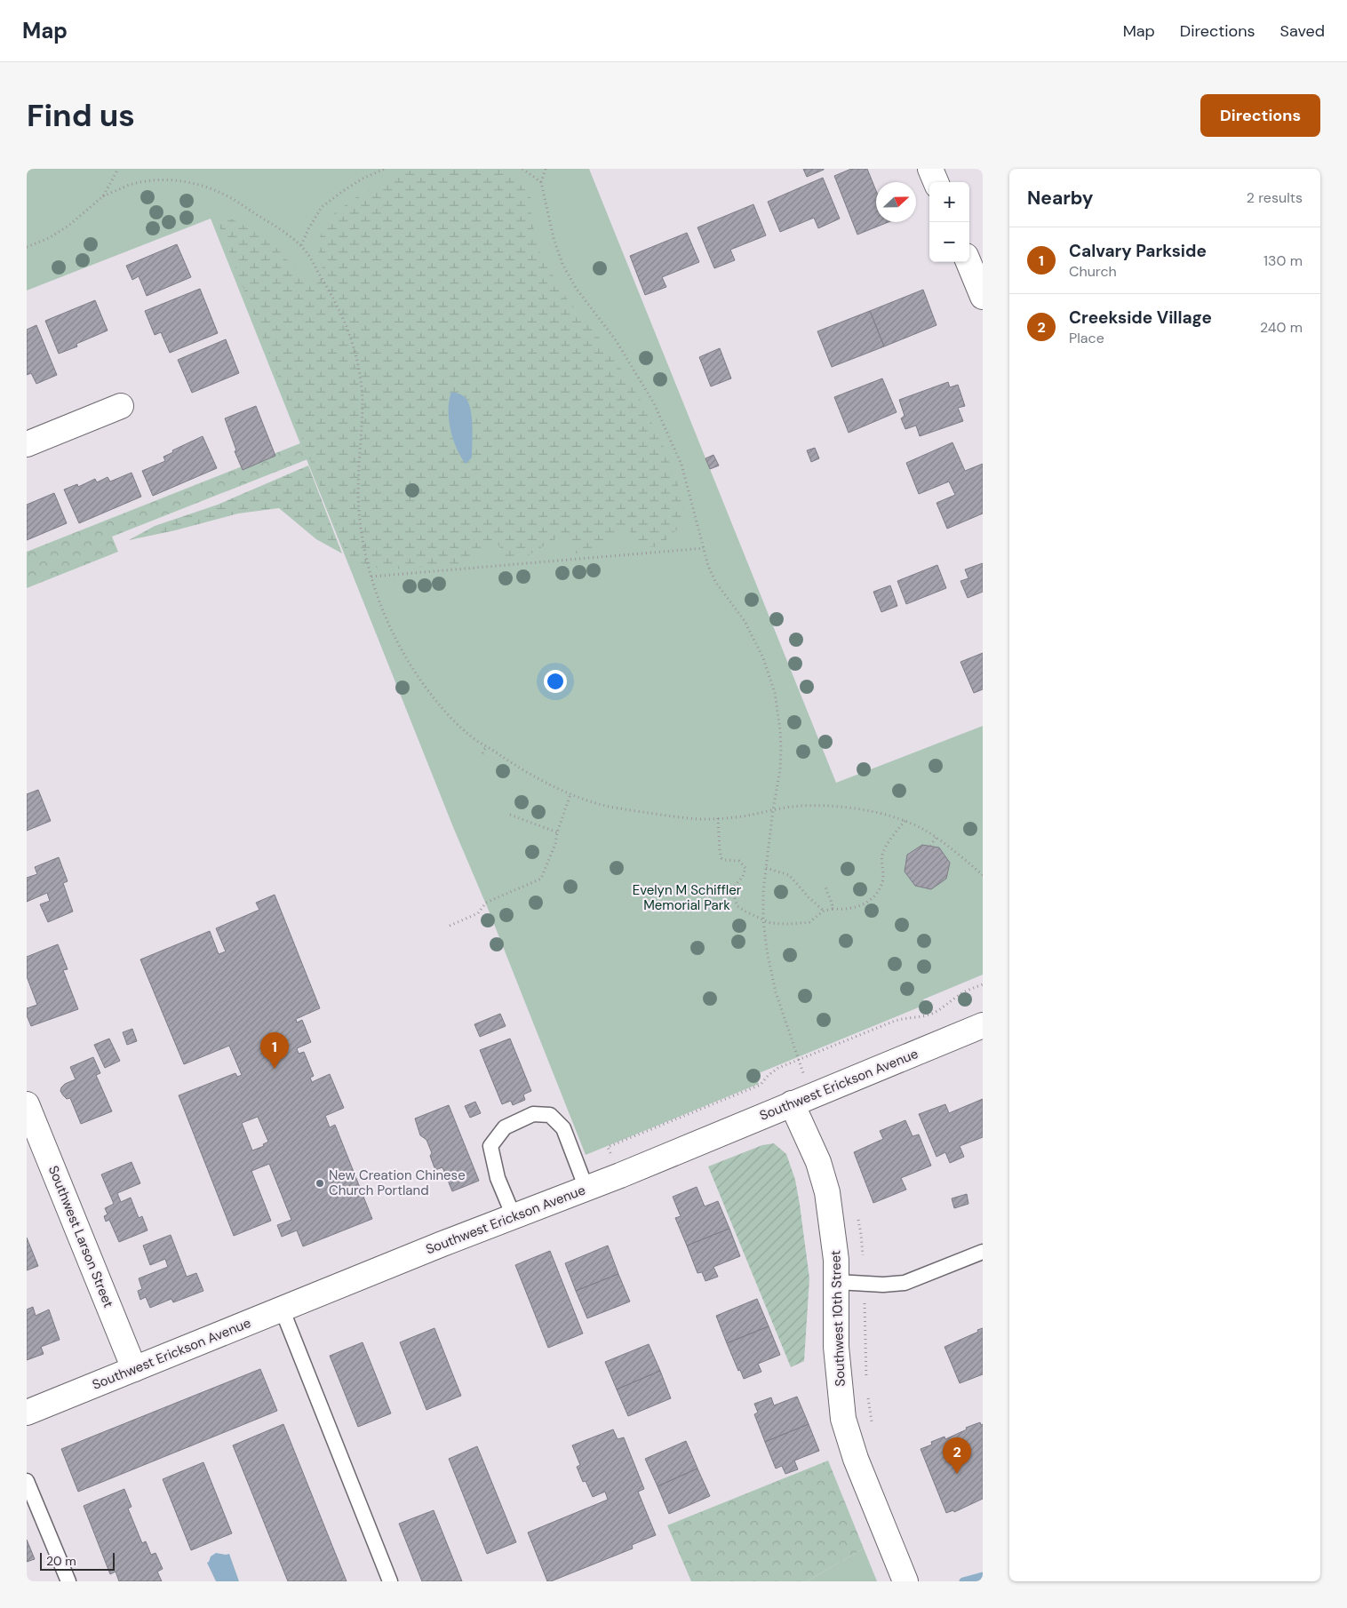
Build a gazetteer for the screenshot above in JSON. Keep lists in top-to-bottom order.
{
  "streets": {
    "street": ["Southwest Erickson Avenue", "Southwest Larson Street", "Southwest 10th Street"]
  },
  "crossings": [
    ["Southwest Erickson Avenue", "Southwest Larson Street"],
    ["Southwest Erickson Avenue", "Southwest 10th Street"]
  ],
  "parks": ["Evelyn M Schiffler Memorial Park"],
  "places": ["New Creation Chinese Church Portland"],
  "scale_bar": "20 m",
  "north": "right",
  "page": {
    "header": "Map",
    "nav": ["Map", "Directions", "Saved"],
    "buttons": "Directions",
    "title": "Find us",
    "heading": ["Nearby", "2 results"],
    "map_buttons": ["+", "−"],
    "list": [
      {
        "mark": "1",
        "name": "Calvary Parkside",
        "note": "Church",
        "value": "130 m"
      },
      {
        "mark": "2",
        "name": "Creekside Village",
        "note": "Place",
        "value": "240 m"
      }
    ],
    "pins": ["1", "2"],
    "scale": "20 m"
  }
}
